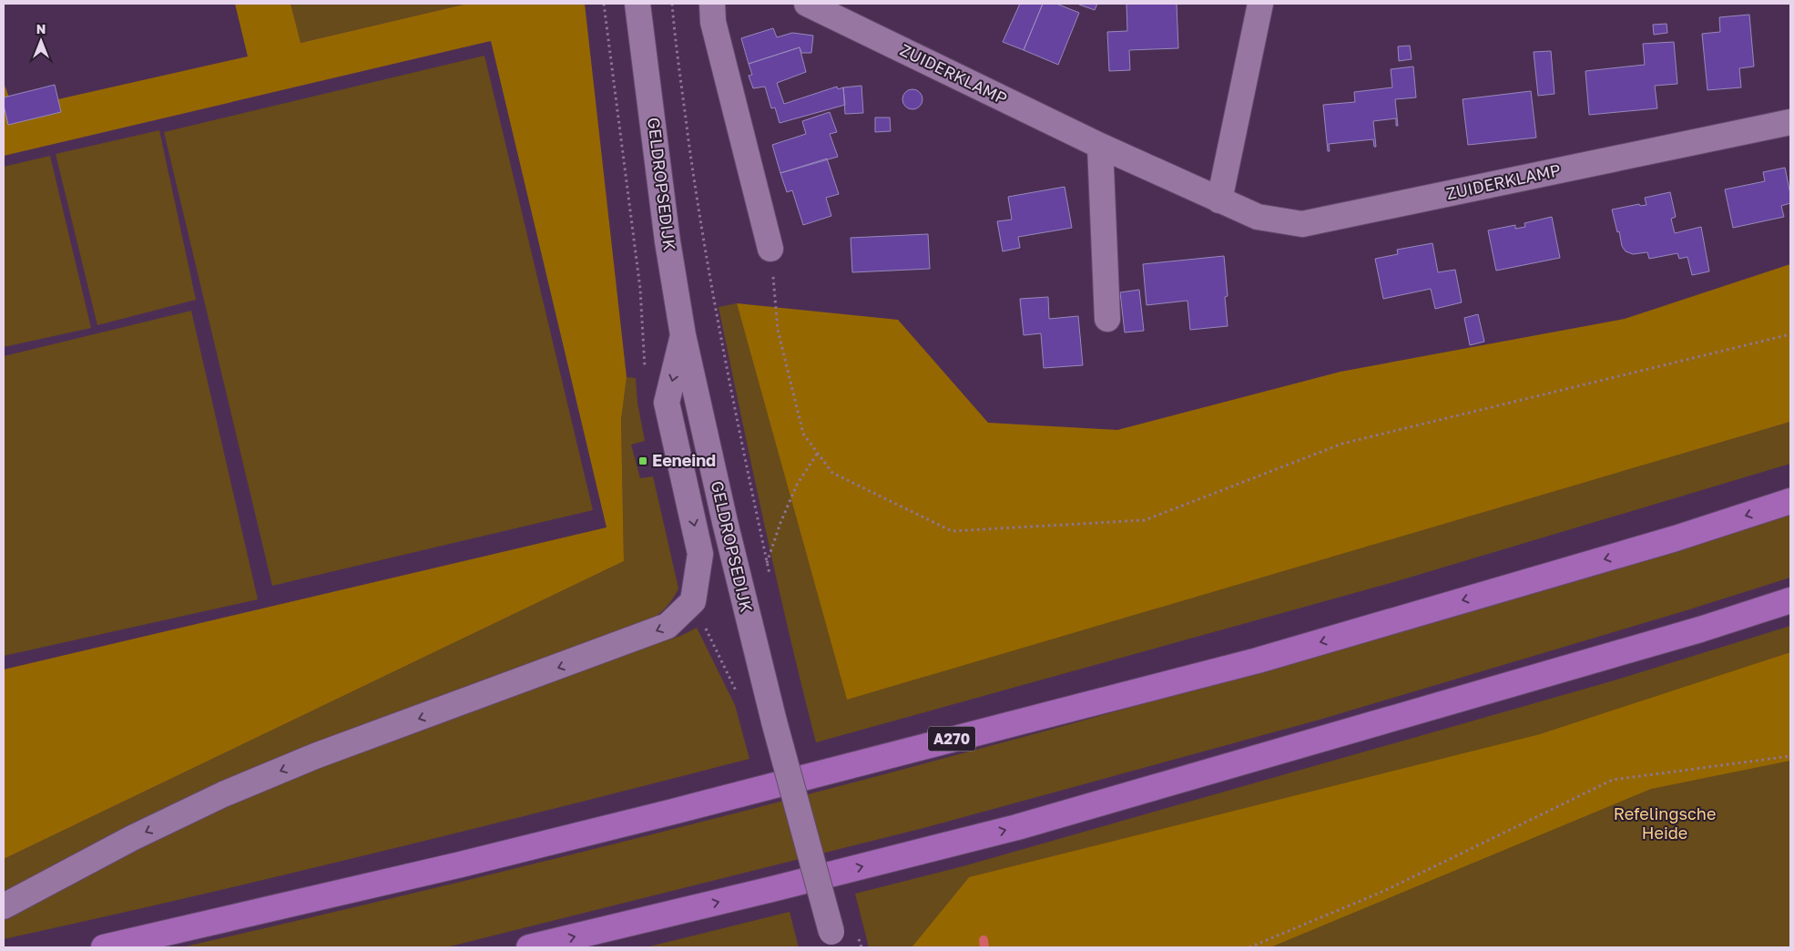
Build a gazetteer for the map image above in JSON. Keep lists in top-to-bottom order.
{
  "streets": {
    "highway": ["A270"],
    "street": ["ZUIDERKLAMP", "GELDROPSEDIJK"]
  },
  "parks": ["Refelingsche Heide"],
  "places": {
    "transit": ["Eeneind"]
  },
  "north": "top"
}
